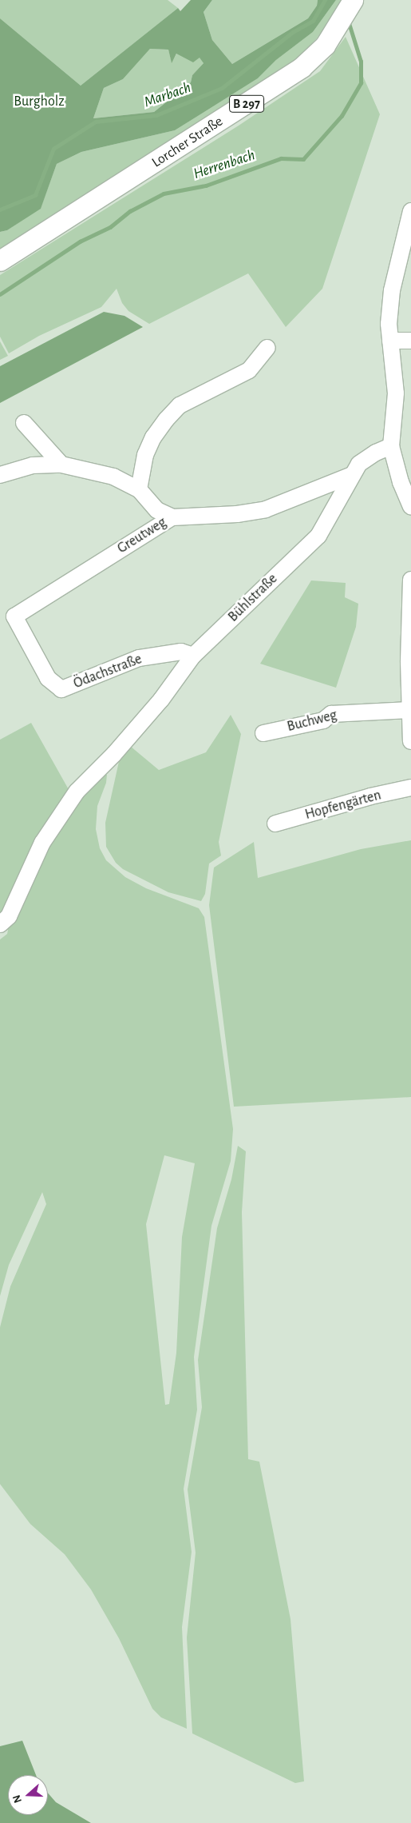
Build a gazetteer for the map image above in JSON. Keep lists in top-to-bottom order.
{
  "streets": {
    "main road": ["B 297", "Lorcher Straße"],
    "street": [
      "Greutweg",
      "Bühlstraße",
      "Ödachstraße",
      "Buchweg",
      "Hopfengärten"
    ]
  },
  "crossings": [
    ["Greutweg", "Bühlstraße"],
    ["Greutweg", "Ödachstraße"],
    ["Bühlstraße", "Ödachstraße"]
  ],
  "water": ["Marbach", "Herrenbach"],
  "parks": ["Burgholz"],
  "north": "left"
}
